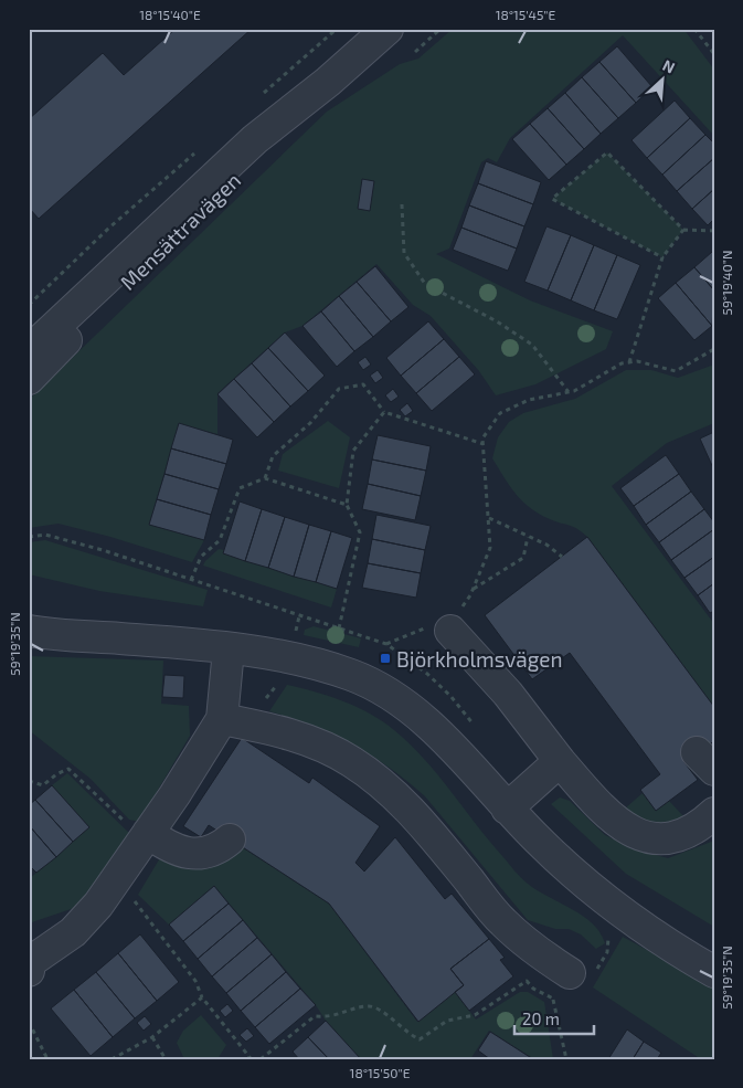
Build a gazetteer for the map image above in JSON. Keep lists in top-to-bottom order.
{
  "streets": {
    "street": ["Mensättravägen"]
  },
  "places": {
    "transit": ["Björkholmsvägen"]
  },
  "scale_bar": "20 m",
  "north": "top right",
  "coordinates": [
    "18°15'40\"E",
    "18°15'45\"E",
    "59°19'40\"N",
    "59°19'35\"N",
    "18°15'50\"E"
  ]
}
